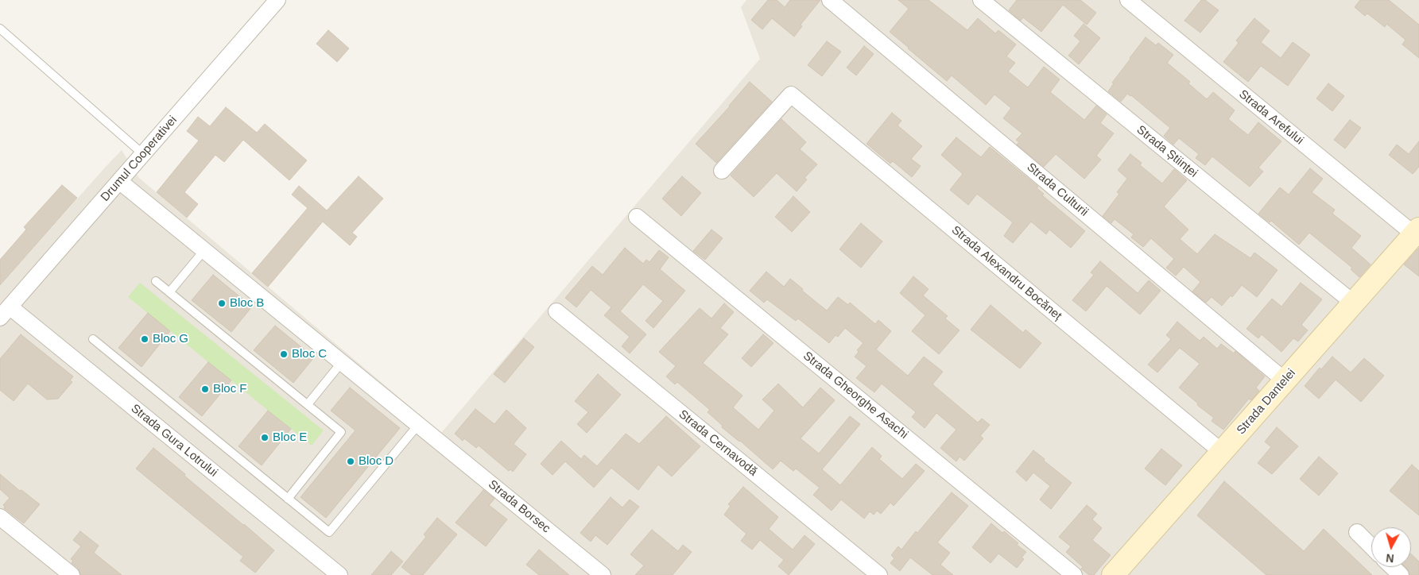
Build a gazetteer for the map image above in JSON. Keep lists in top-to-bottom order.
{
  "streets": {
    "street": [
      "Strada Arefului",
      "Strada Științei",
      "Drumul Cooperativei",
      "Strada Culturii",
      "Strada Alexandru Bocăneț",
      "Strada Gheorghe Asachi",
      "Strada Dantelei",
      "Strada Gura Lotrului",
      "Strada Cernavodă",
      "Strada Borsec"
    ]
  },
  "crossings": [
    ["Strada Arefului", "Strada Dantelei"],
    ["Strada Științei", "Strada Dantelei"],
    ["Drumul Cooperativei", "Strada Gura Lotrului"],
    ["Drumul Cooperativei", "Strada Borsec"],
    ["Strada Culturii", "Strada Dantelei"],
    ["Strada Alexandru Bocăneț", "Strada Dantelei"]
  ],
  "places": [
    "Bloc B",
    "Bloc G",
    "Bloc C",
    "Bloc F",
    "Bloc E",
    "Bloc D"
  ],
  "north": "bottom"
}
